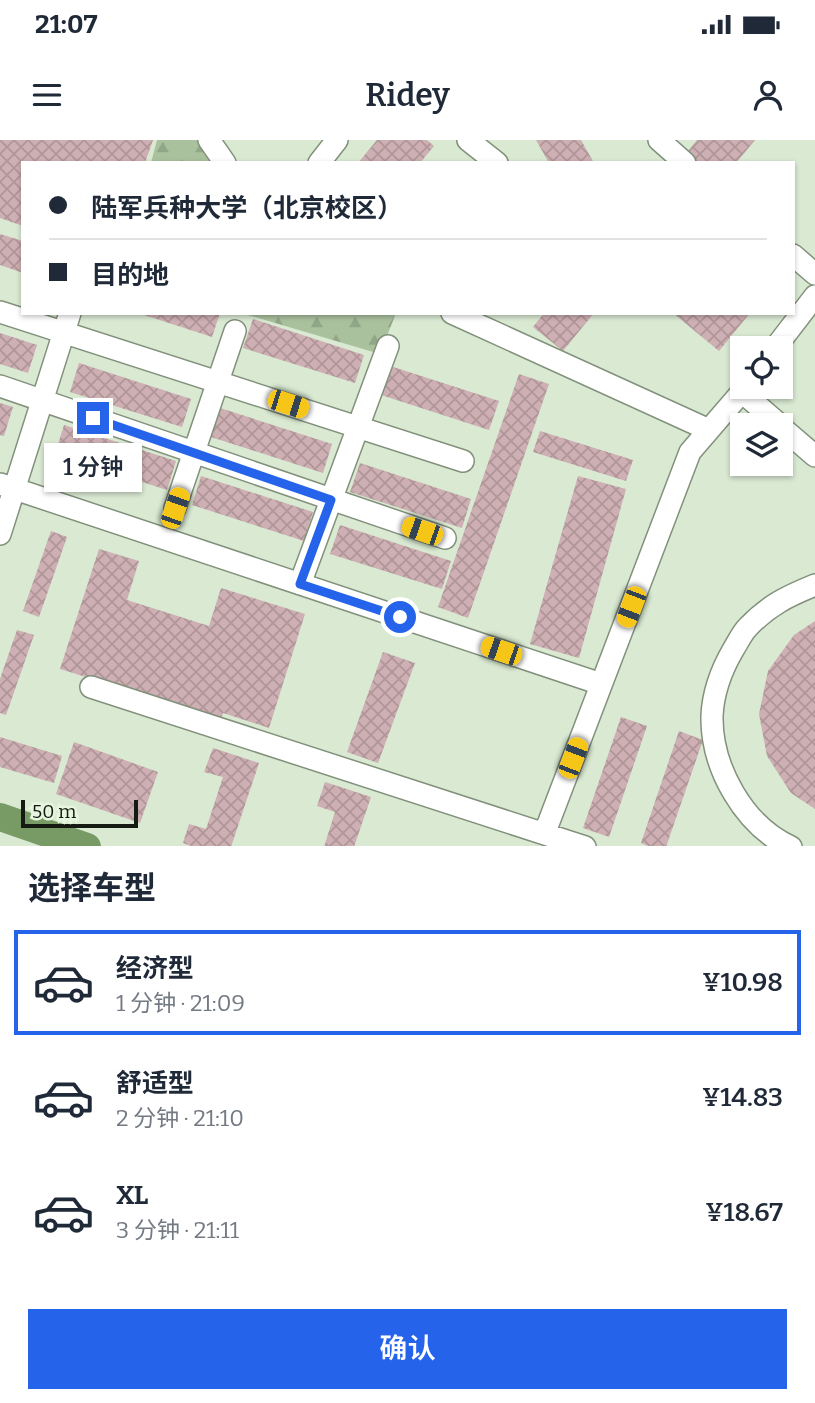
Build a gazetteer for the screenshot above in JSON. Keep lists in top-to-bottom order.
{
  "scale_bar": "50 m",
  "page": {
    "status": "21:07",
    "header": "Ridey",
    "banner": ["陆军兵种大学（北京校区）", "目的地"],
    "bubble": "1 分钟",
    "scale": "50 m",
    "heading": "选择车型",
    "list": [
      {
        "name": "经济型",
        "note": "1 分钟 · 21:09",
        "value": "¥10.98"
      },
      {
        "name": "舒适型",
        "note": "2 分钟 · 21:10",
        "value": "¥14.83"
      },
      {
        "name": "XL",
        "note": "3 分钟 · 21:11",
        "value": "¥18.67"
      }
    ],
    "buttons": "确认"
  }
}
